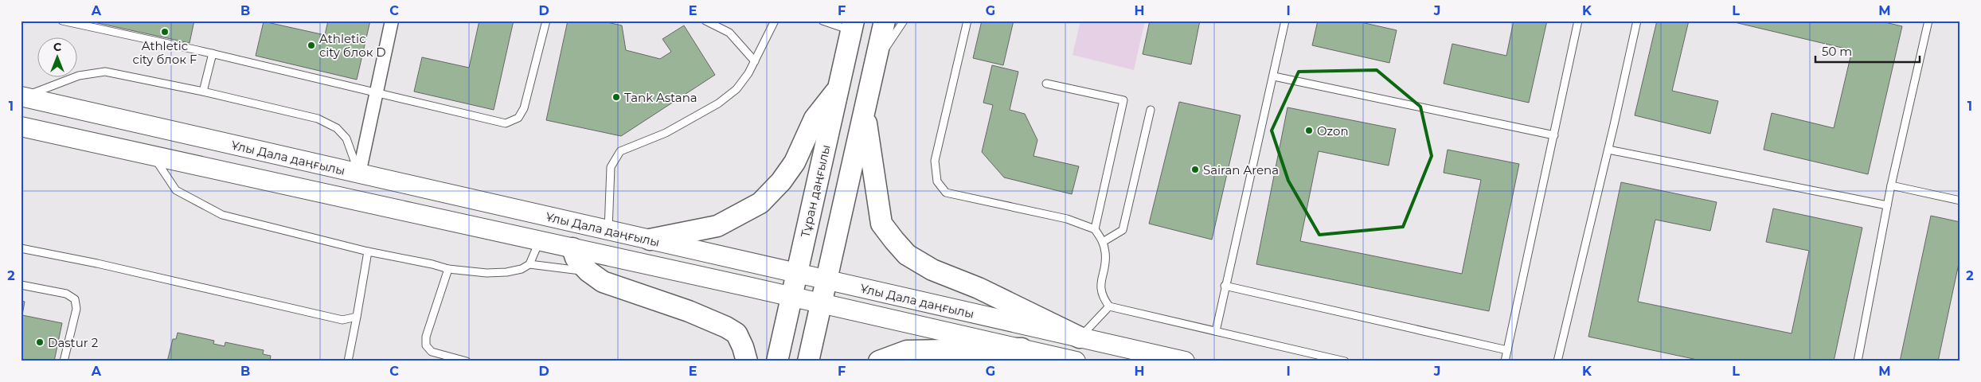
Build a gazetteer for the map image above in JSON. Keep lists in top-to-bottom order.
{
  "streets": {
    "main road": ["Тұран даңғылы"],
    "street": ["Ұлы Дала даңғылы"]
  },
  "crossings": [
    ["Ұлы Дала даңғылы", "Тұран даңғылы"]
  ],
  "places": [
    "Athletic city блок F",
    "Athletic city блок D",
    "Tank Astana",
    "Ozon",
    "Sairan Arena",
    "Dastur 2"
  ],
  "scale_bar": "50 m",
  "north": "top",
  "grid": {
    "columns": [
      "A",
      "B",
      "C",
      "D",
      "E",
      "F",
      "G",
      "H",
      "I",
      "J",
      "K",
      "L",
      "M"
    ],
    "rows": ["1", "2"]
  }
}
